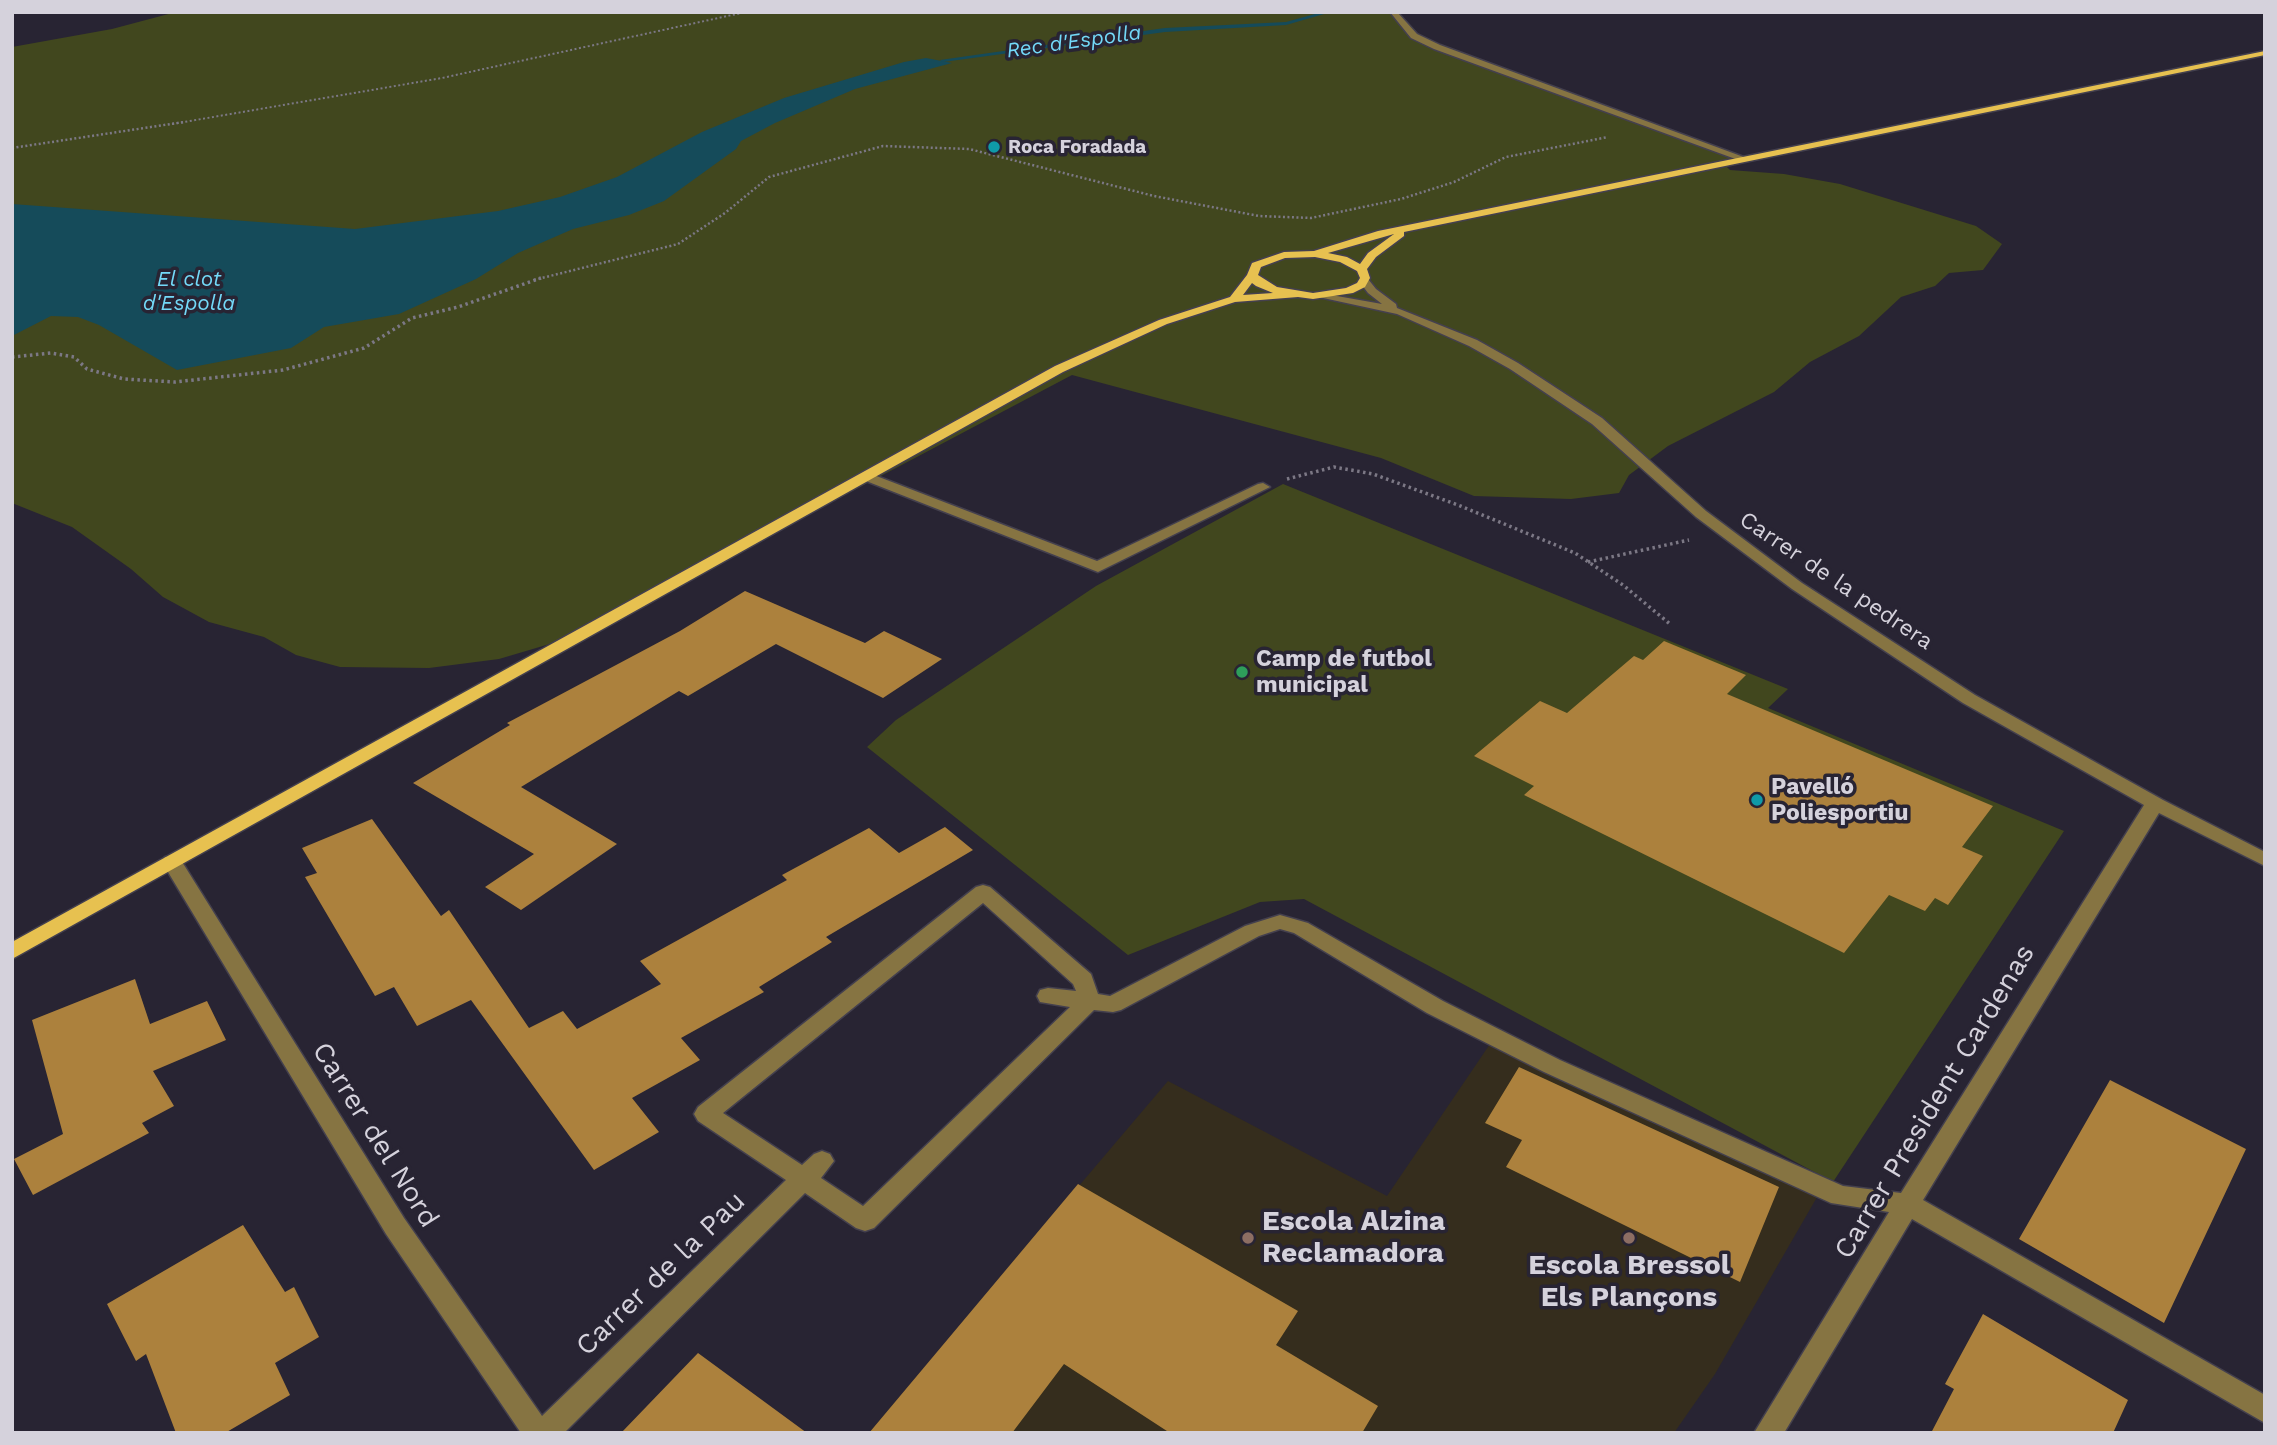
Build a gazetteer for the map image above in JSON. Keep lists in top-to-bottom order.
{
  "streets": {
    "street": [
      "Carrer de la pedrera",
      "Carrer President Cardenas",
      "Carrer del Nord",
      "Carrer de la Pau"
    ]
  },
  "crossings": [
    ["Carrer de la pedrera", "Carrer President Cardenas"]
  ],
  "water": ["Rec d'Espolla", "El clot d'Espolla"],
  "places": [
    "Roca Foradada",
    "Camp de futbol municipal",
    "Pavelló Poliesportiu",
    "Escola Alzina Reclamadora",
    "Escola Bressol Els Plançons"
  ]
}
